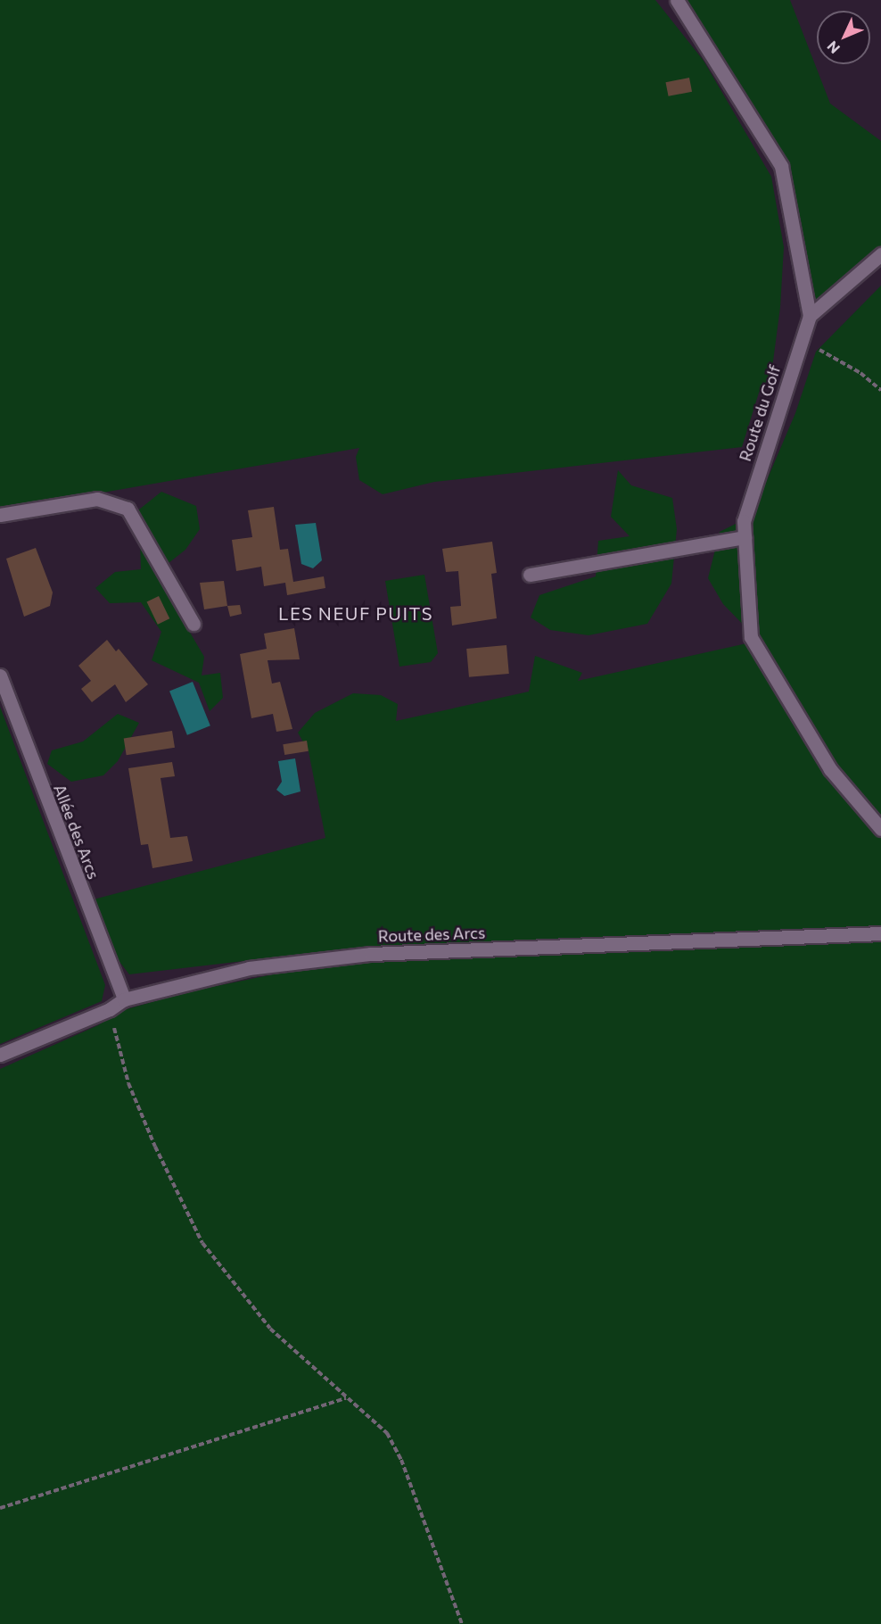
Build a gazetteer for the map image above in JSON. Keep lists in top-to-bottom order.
{
  "streets": {
    "street": ["Route du Golf", "Allée des Arcs", "Route des Arcs"]
  },
  "crossings": [
    ["Allée des Arcs", "Route des Arcs"]
  ],
  "districts": ["LES NEUF PUITS"],
  "north": "bottom left"
}
